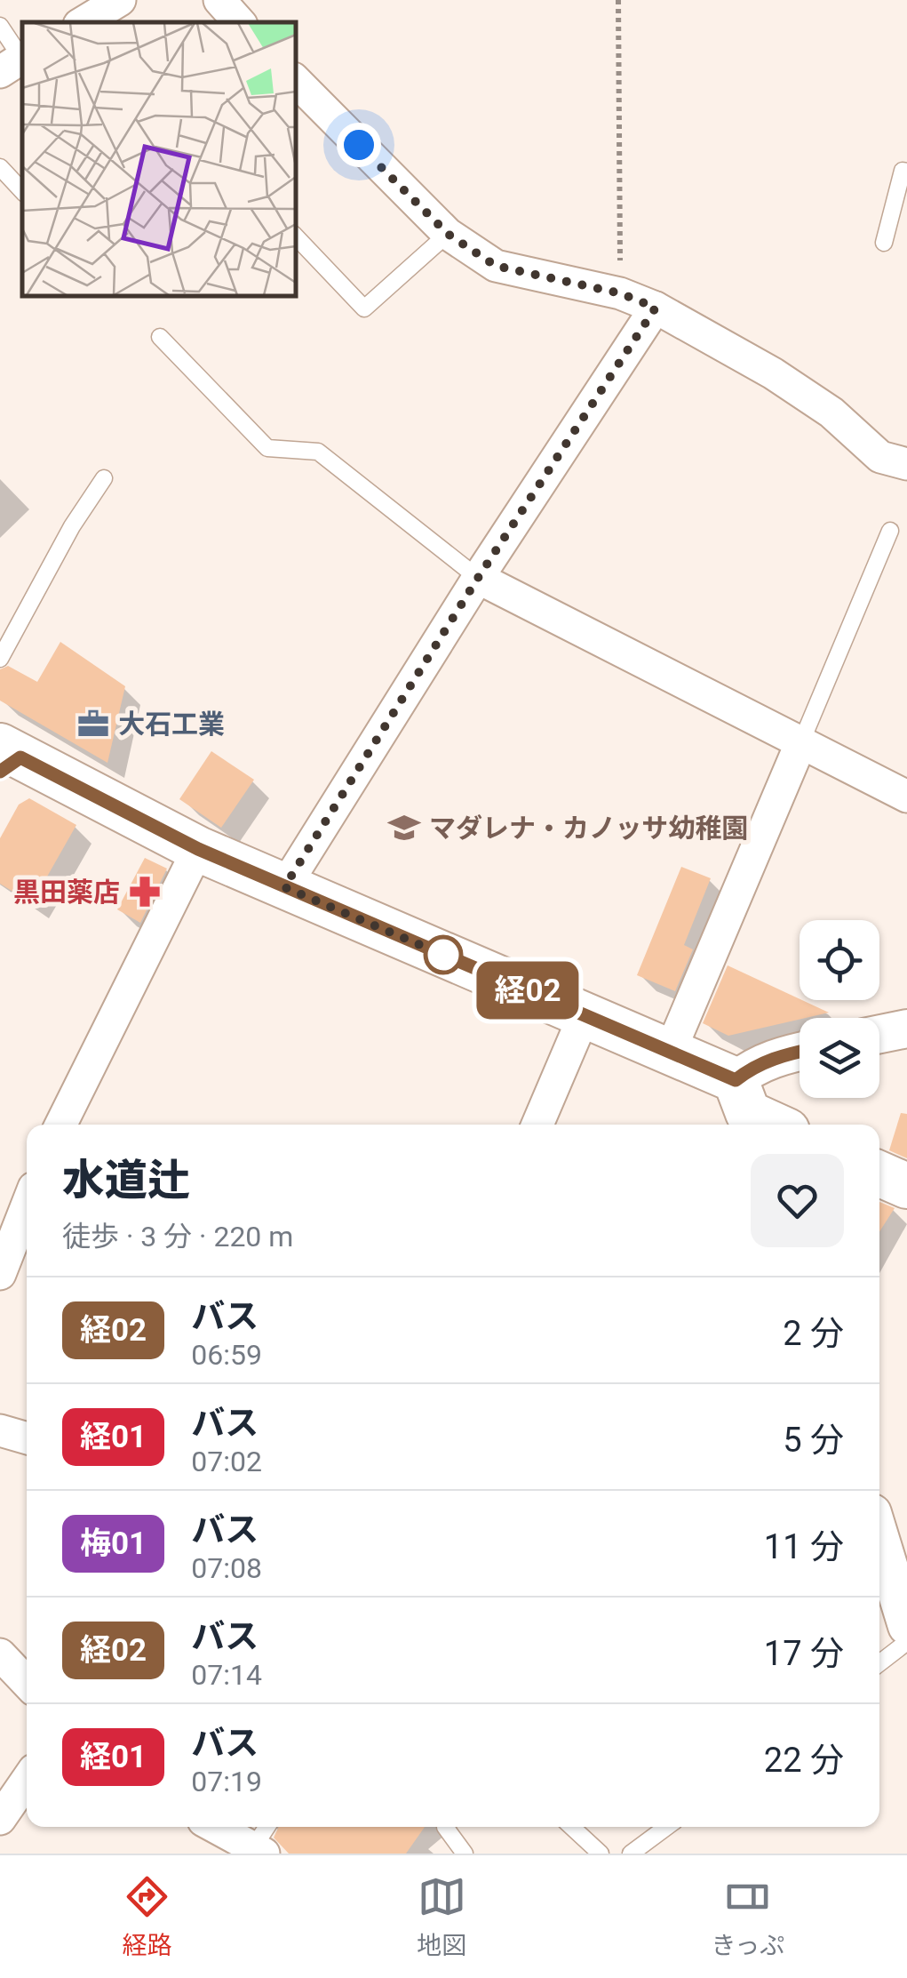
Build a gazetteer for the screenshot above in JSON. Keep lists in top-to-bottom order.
{
  "places": {
    "office": ["大石工業"],
    "school or university": ["マダレナ・カノッサ幼稚園"],
    "pharmacy": ["黒田薬店"]
  },
  "lines": ["bus line 経02"],
  "page": {
    "on_map": "経02",
    "heading": ["水道辻", "徒歩 · 3 分 · 220 m"],
    "list": [
      {
        "mark": "経02",
        "name": "バス",
        "note": "06:59",
        "value": "2 分"
      },
      {
        "mark": "経01",
        "name": "バス",
        "note": "07:02",
        "value": "5 分"
      },
      {
        "mark": "梅01",
        "name": "バス",
        "note": "07:08",
        "value": "11 分"
      },
      {
        "mark": "経02",
        "name": "バス",
        "note": "07:14",
        "value": "17 分"
      },
      {
        "mark": "経01",
        "name": "バス",
        "note": "07:19",
        "value": "22 分"
      }
    ],
    "tabs": ["経路", "地図", "きっぷ"]
  }
}
